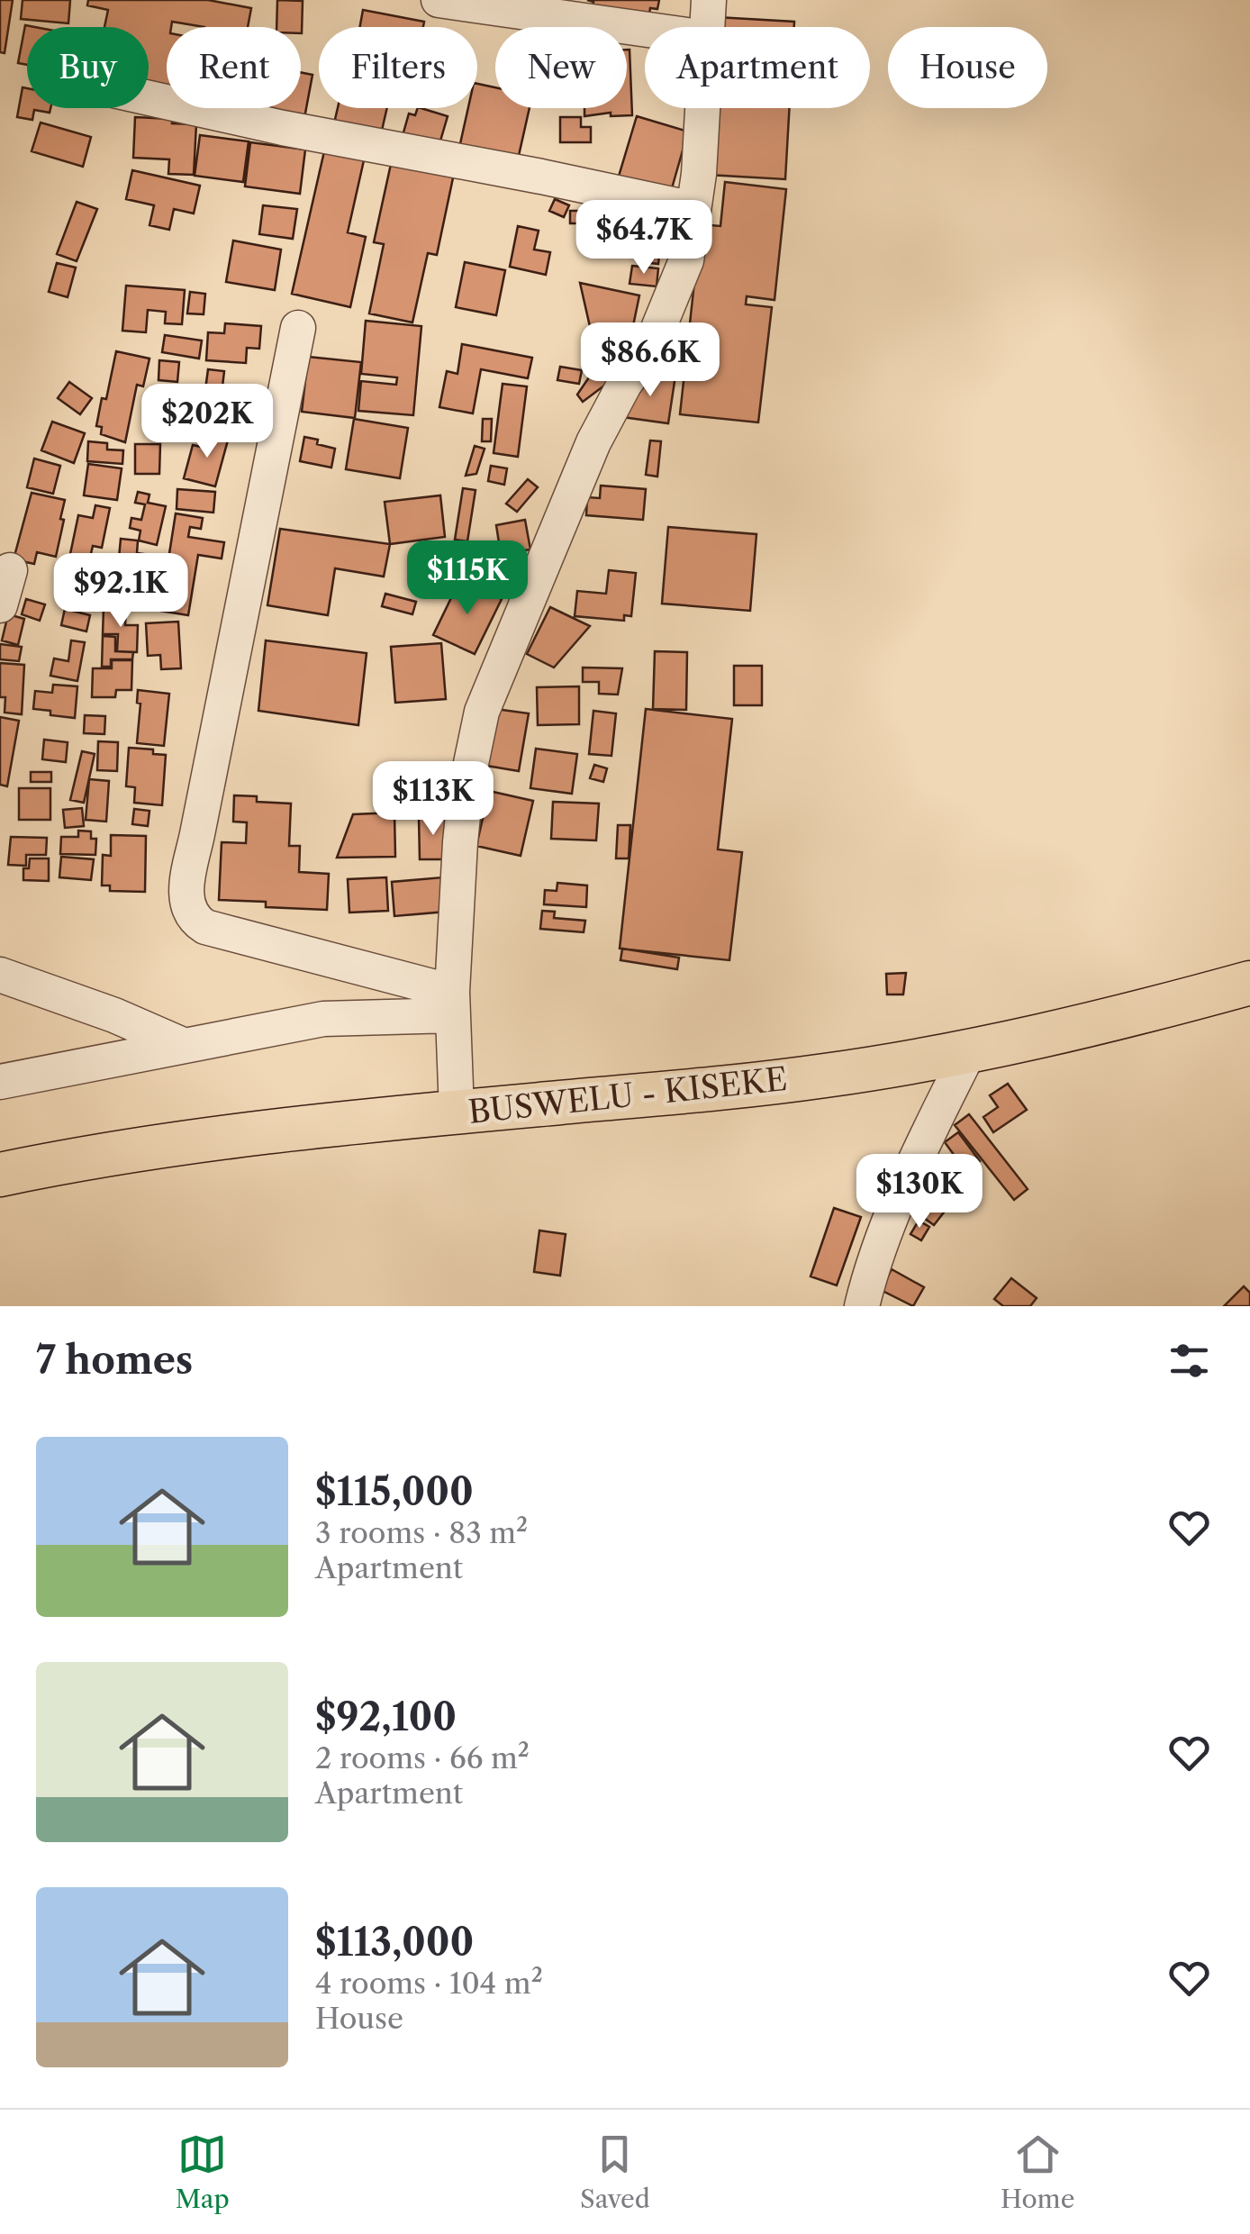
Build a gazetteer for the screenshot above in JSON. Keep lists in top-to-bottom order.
{
  "streets": {
    "main road": ["BUSWELU - KISEKE"]
  },
  "page": {
    "chip": [
      "Buy",
      "Rent",
      "Filters",
      "New",
      "Apartment",
      "House"
    ],
    "price": [
      "$64.7K",
      "$86.6K",
      "$202K",
      "$115K",
      "$92.1K",
      "$113K",
      "$130K"
    ],
    "heading": "7 homes",
    "list": [
      {
        "name": "$115,000",
        "note": "3 rooms · 83 m² · Apartment"
      },
      {
        "name": "$92,100",
        "note": "2 rooms · 66 m² · Apartment"
      },
      {
        "name": "$113,000",
        "note": "4 rooms · 104 m² · House"
      }
    ],
    "tabs": ["Map", "Saved", "Home"]
  }
}
